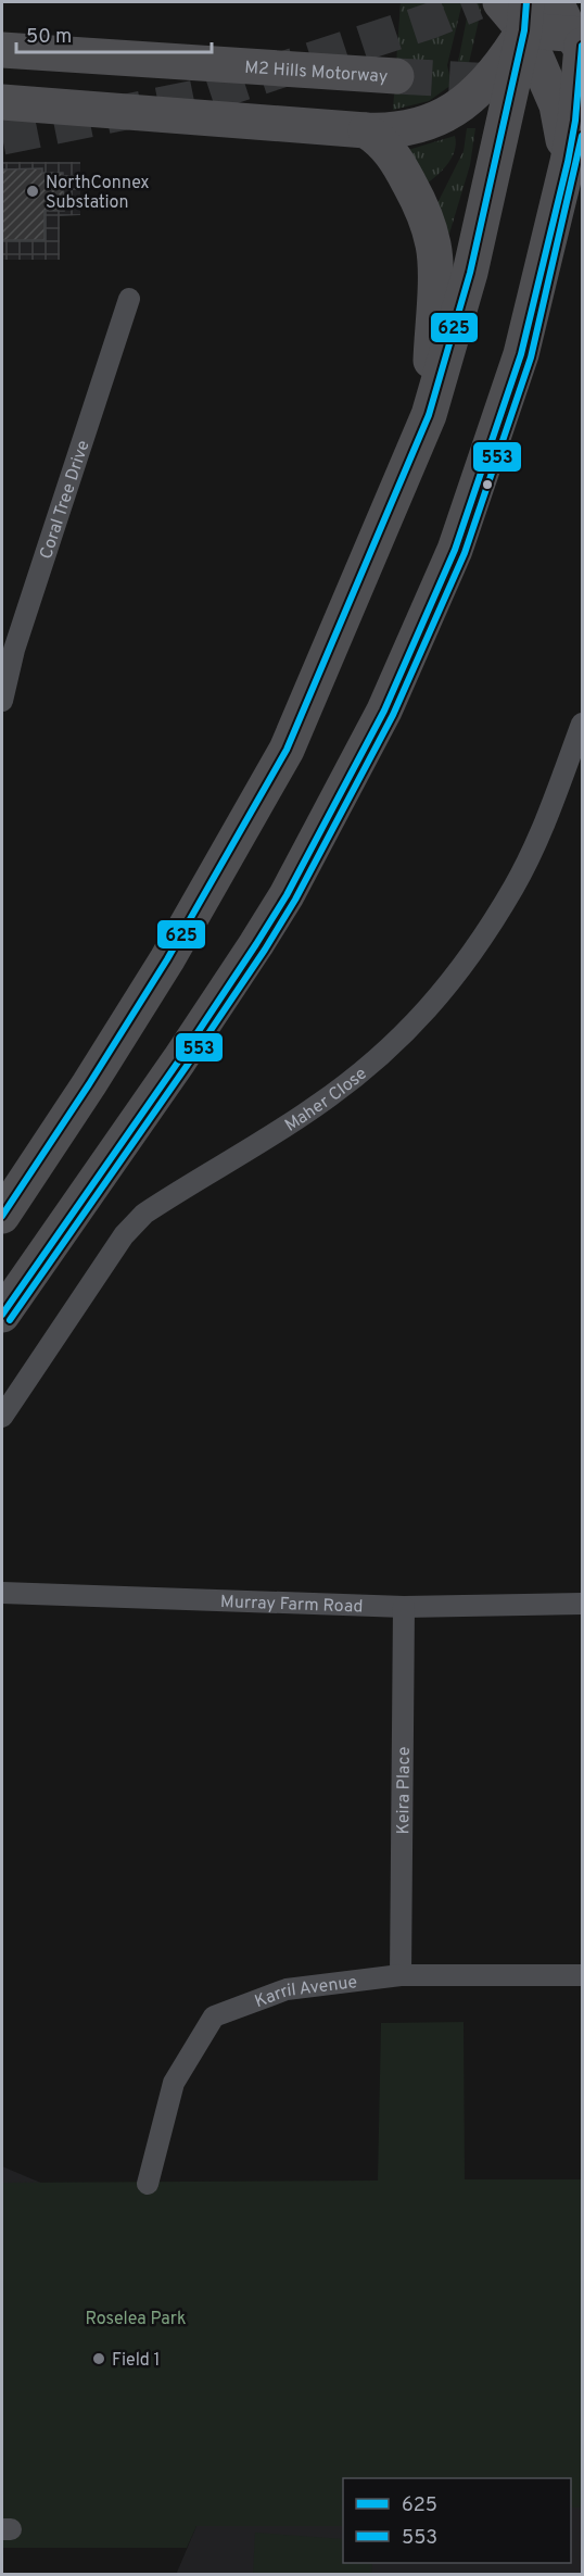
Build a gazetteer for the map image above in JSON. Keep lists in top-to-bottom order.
{
  "streets": {
    "highway": ["M2 Hills Motorway"],
    "street": [
      "Coral Tree Drive",
      "Maher Close",
      "Murray Farm Road",
      "Keira Place",
      "Karril Avenue"
    ]
  },
  "crossings": [
    ["Murray Farm Road", "Keira Place"],
    ["Keira Place", "Karril Avenue"]
  ],
  "parks": ["Roselea Park"],
  "places": ["NorthConnex Substation", "Field 1"],
  "lines": ["transit line 625", "transit line 553"],
  "legend": ["625", "553"],
  "scale_bar": "50 m"
}
